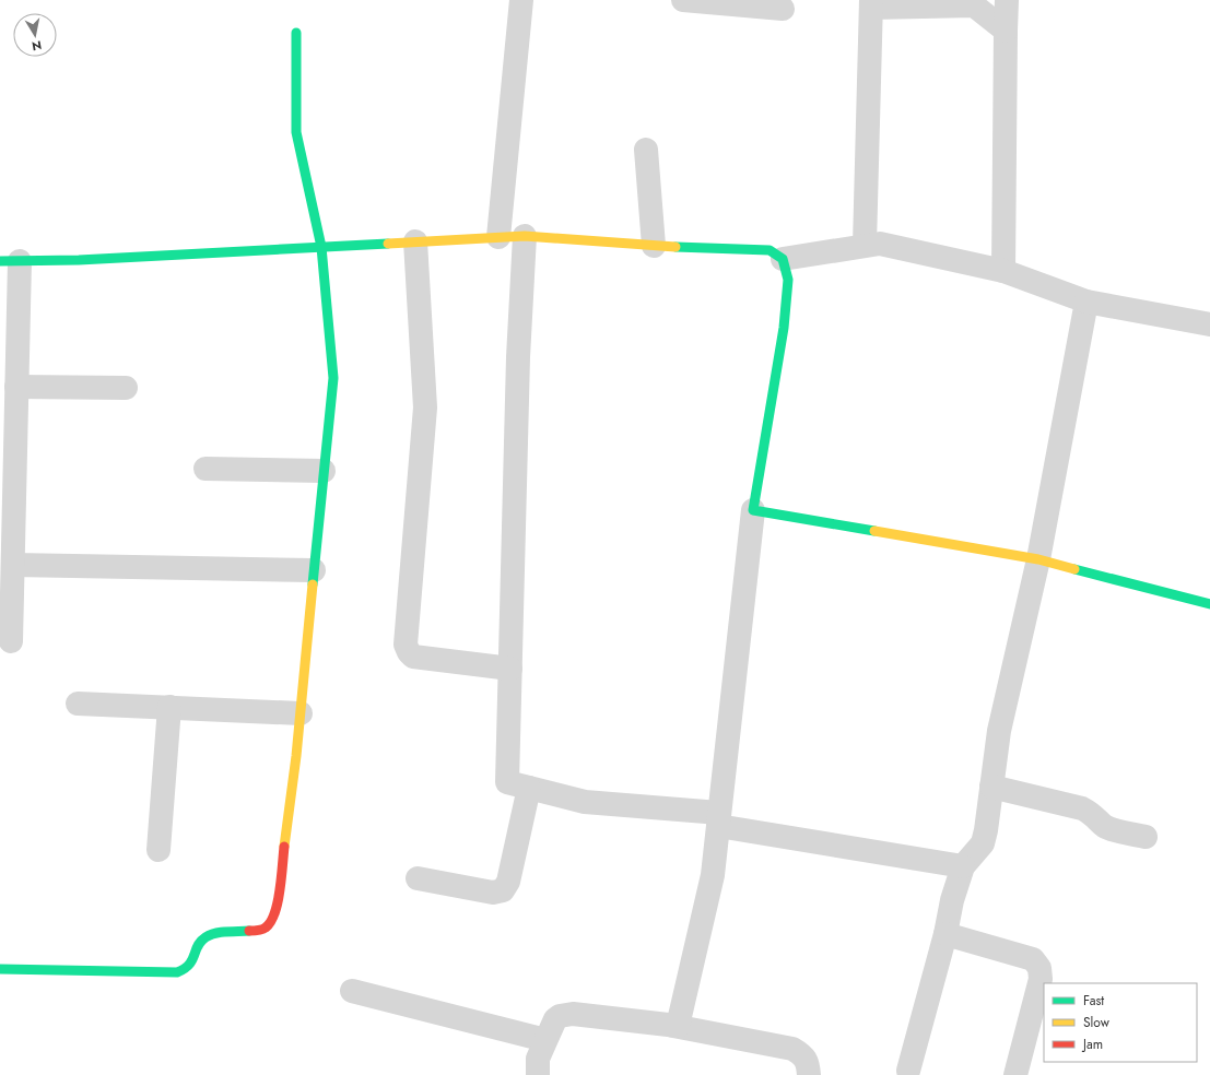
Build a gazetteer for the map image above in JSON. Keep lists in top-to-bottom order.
{
  "legend": ["Fast", "Slow", "Jam"],
  "north": "bottom"
}
